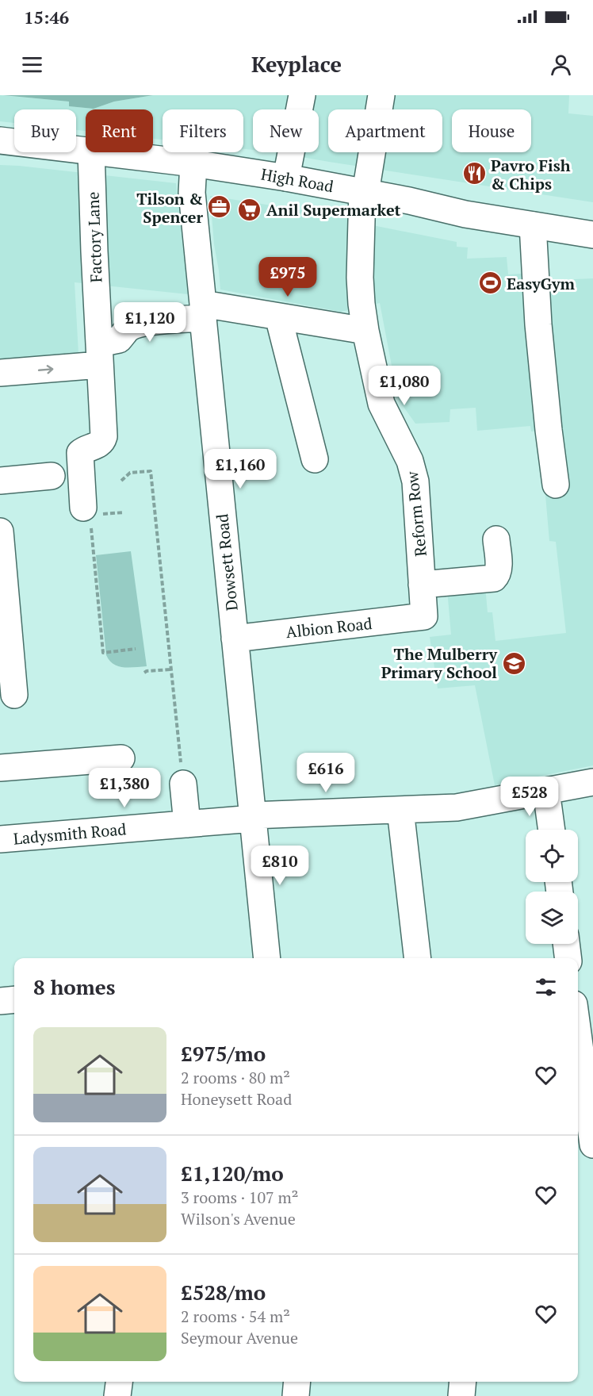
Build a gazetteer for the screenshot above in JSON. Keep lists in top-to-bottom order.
{
  "streets": {
    "street": [
      "High Road",
      "Factory Lane",
      "Reform Row",
      "Dowsett Road",
      "Albion Road",
      "Ladysmith Road"
    ]
  },
  "crossings": [
    ["High Road", "Reform Row"],
    ["High Road", "Dowsett Road"],
    ["Reform Row", "Albion Road"],
    ["Dowsett Road", "Albion Road"],
    ["Dowsett Road", "Ladysmith Road"]
  ],
  "places": {
    "restaurant": ["Pavro Fish & Chips"],
    "office": ["Tilson & Spencer"],
    "supermarket": ["Anil Supermarket"],
    "sports": ["EasyGym"],
    "school or university": ["The Mulberry Primary School"]
  },
  "page": {
    "status": "15:46",
    "header": "Keyplace",
    "chip": [
      "Buy",
      "Rent",
      "Filters",
      "New",
      "Apartment",
      "House"
    ],
    "price": [
      "£975",
      "£1,120",
      "£1,080",
      "£1,160",
      "£616",
      "£1,380",
      "£528",
      "£810"
    ],
    "heading": "8 homes",
    "list": [
      {
        "name": "£975/mo",
        "note": "2 rooms · 80 m² · Honeysett Road"
      },
      {
        "name": "£1,120/mo",
        "note": "3 rooms · 107 m² · Wilson's Avenue"
      },
      {
        "name": "£528/mo",
        "note": "2 rooms · 54 m² · Seymour Avenue"
      }
    ]
  }
}
